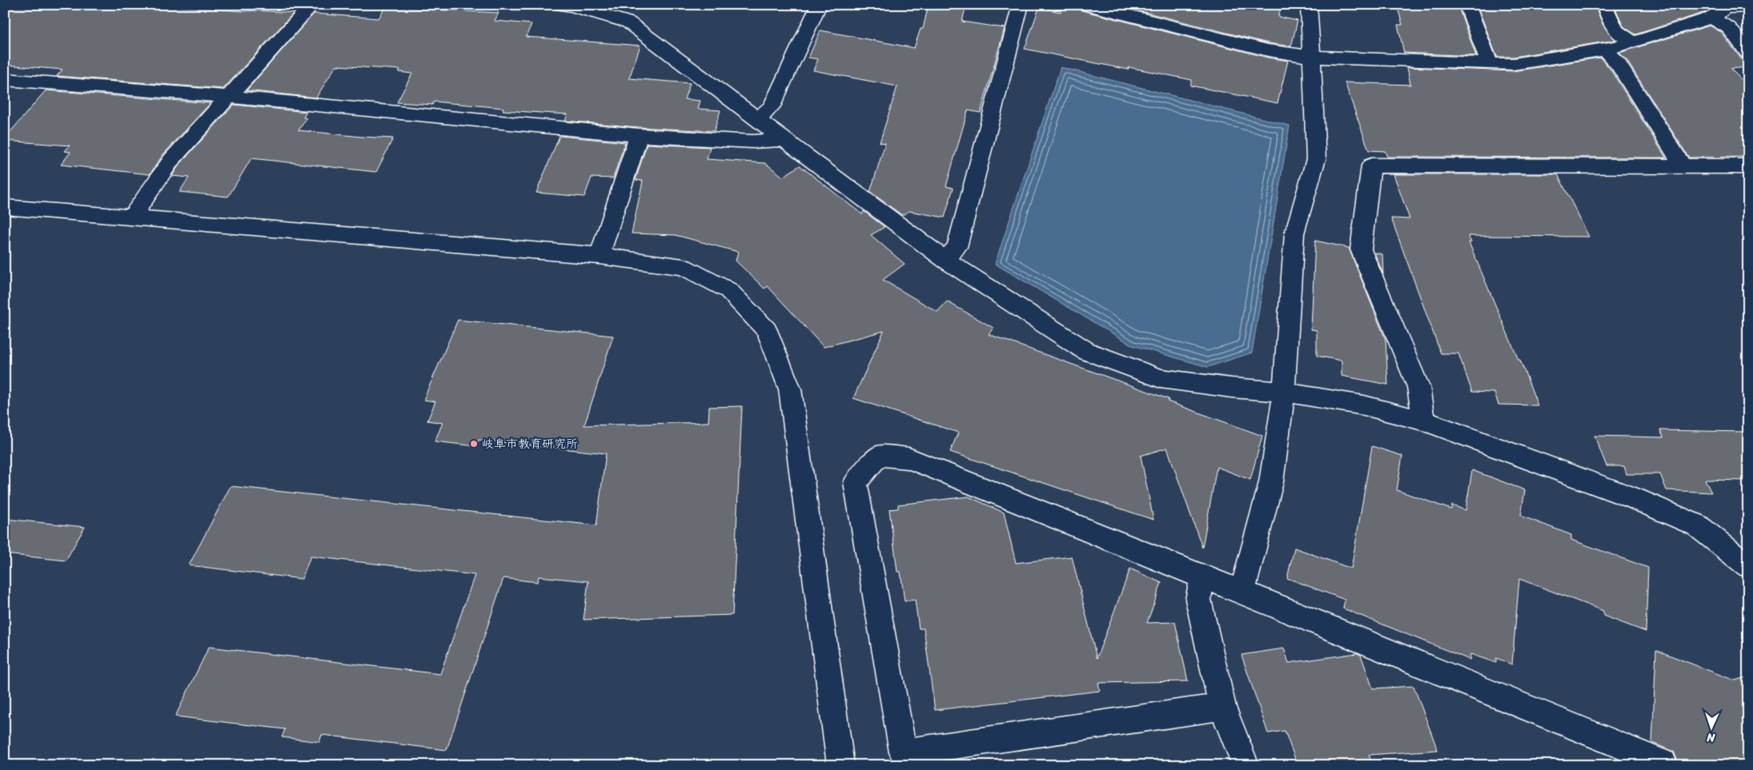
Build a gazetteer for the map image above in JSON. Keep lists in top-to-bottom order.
{
  "places": ["岐阜市教育研究所"],
  "north": "bottom"
}
